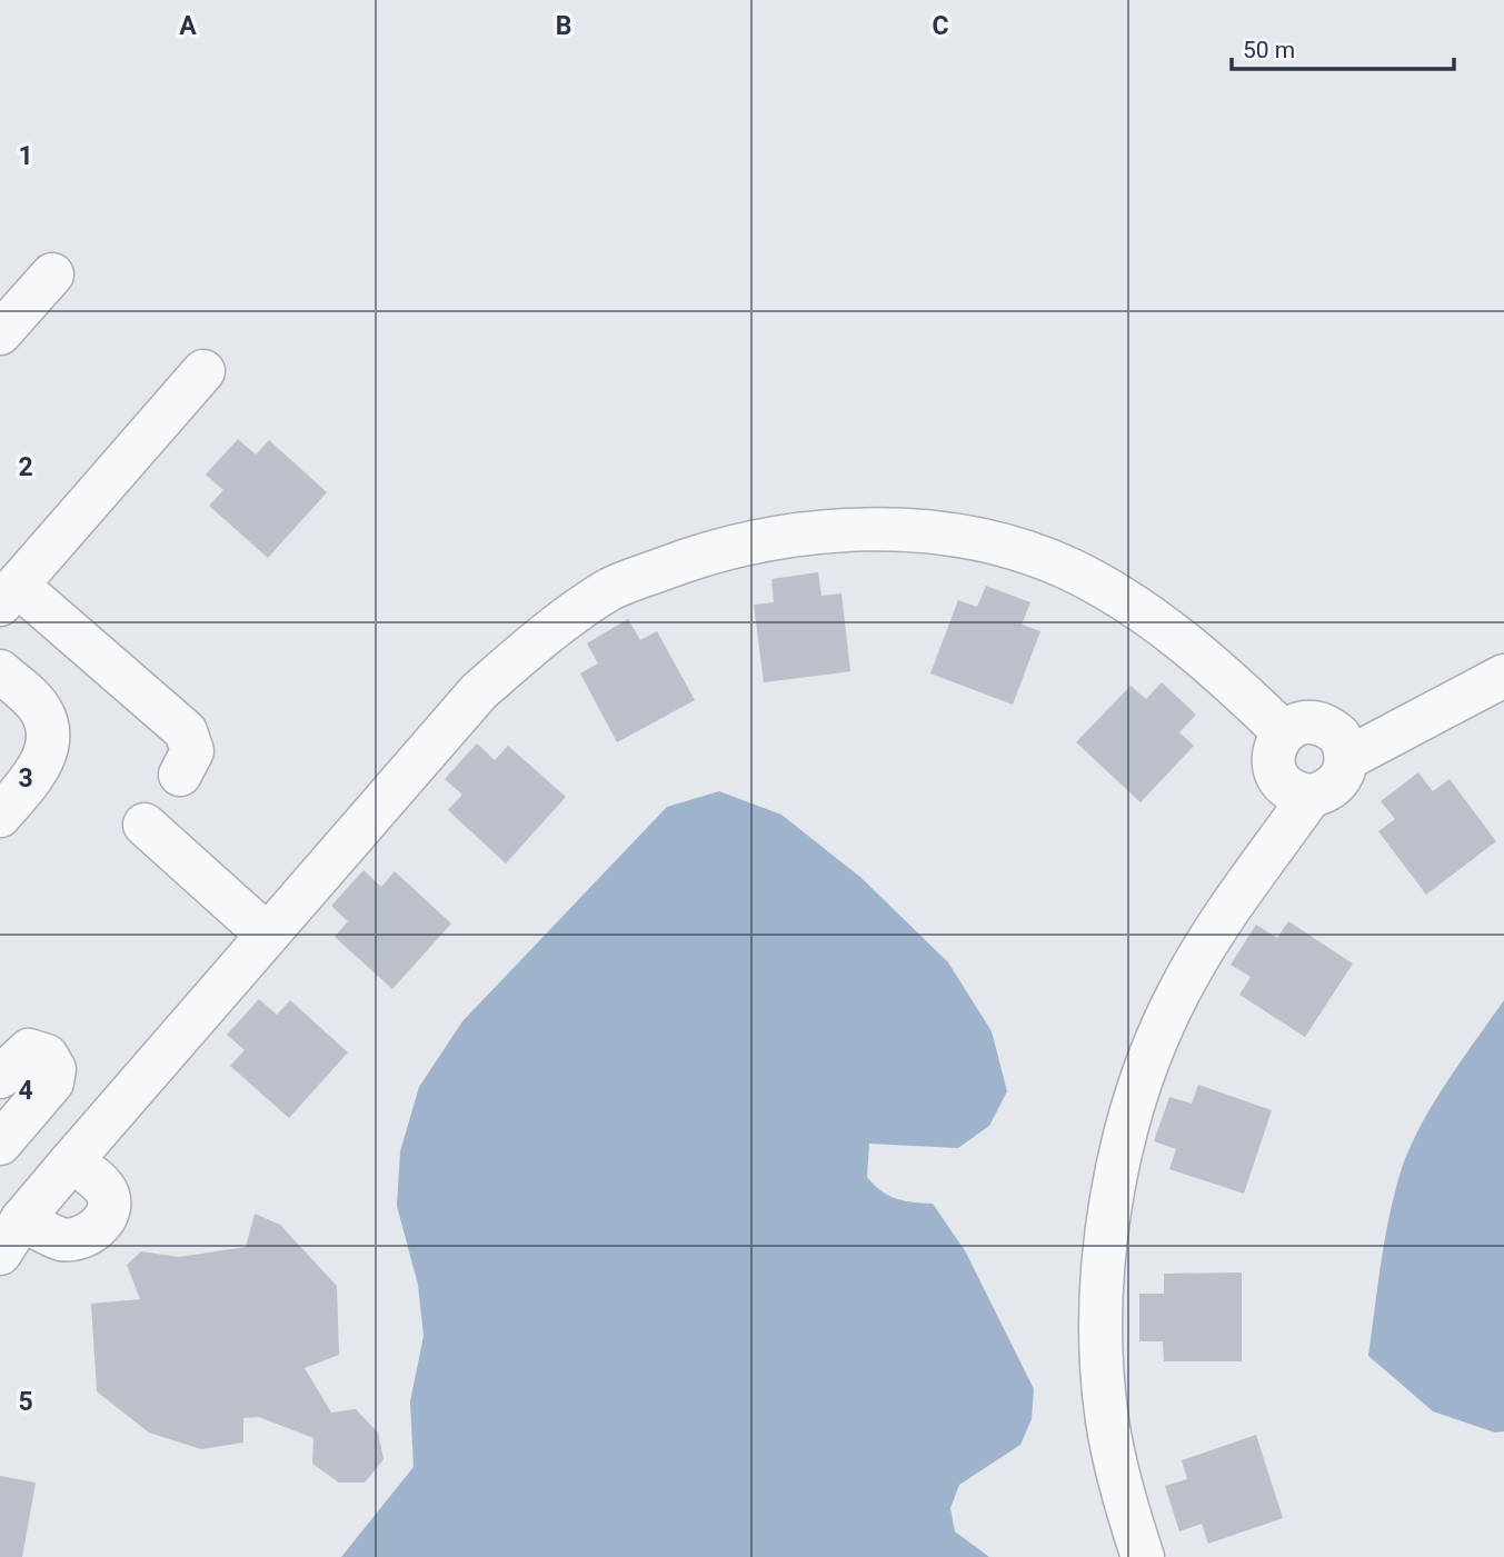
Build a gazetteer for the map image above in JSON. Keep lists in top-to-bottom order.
{
  "scale_bar": "50 m",
  "grid": {
    "columns": ["A", "B", "C"],
    "rows": [
      "1",
      "2",
      "3",
      "4",
      "5"
    ]
  }
}
